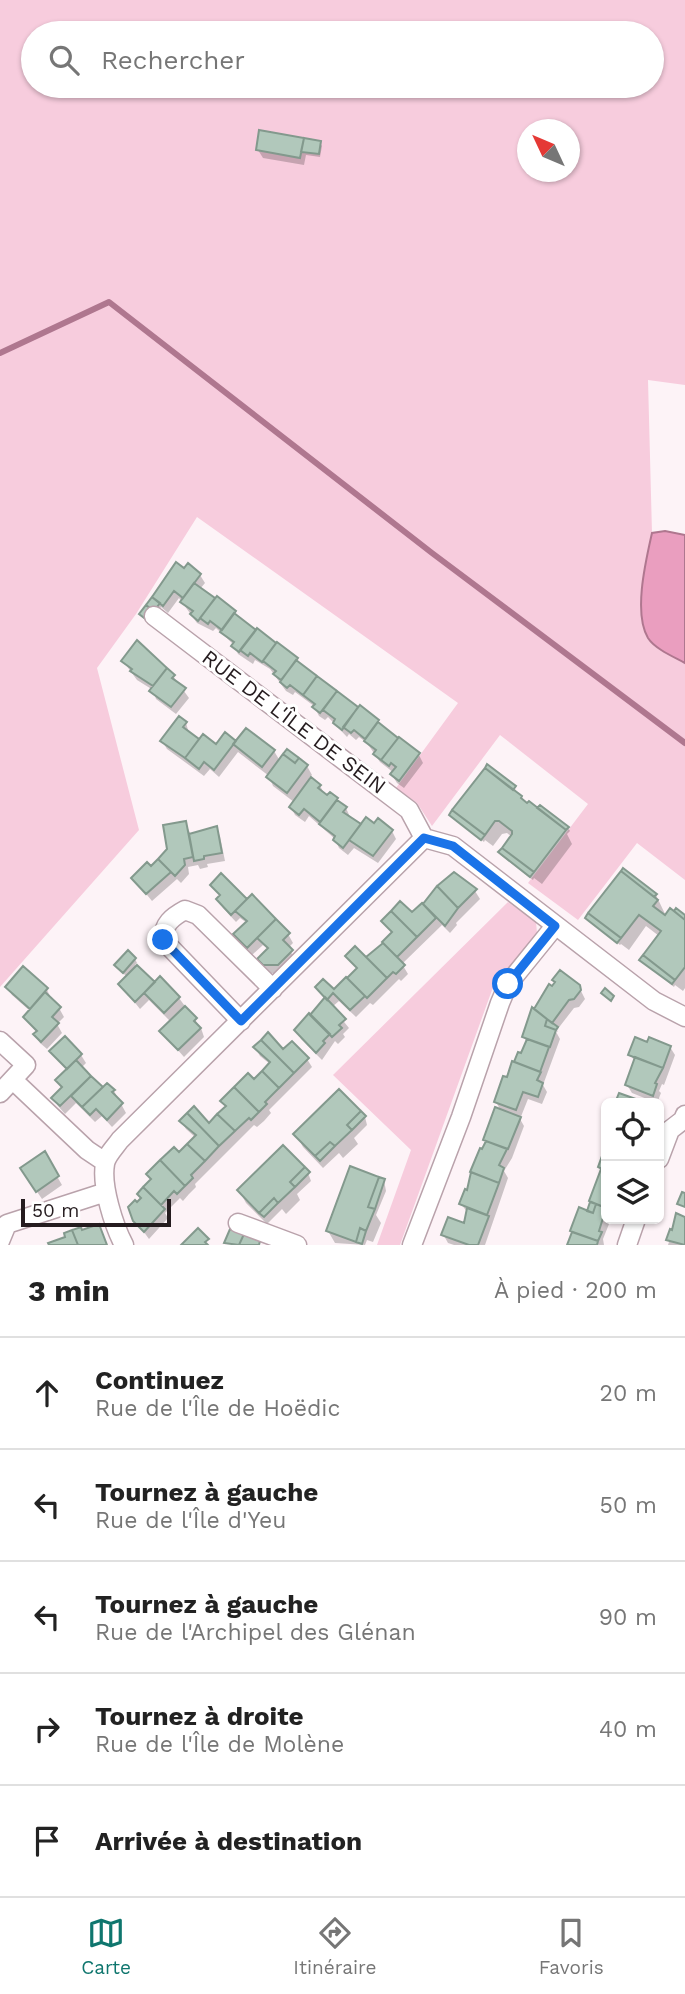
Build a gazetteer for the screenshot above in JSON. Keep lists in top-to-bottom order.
{
  "streets": {
    "street": ["RUE DE L'ÎLE DE SEIN"]
  },
  "scale_bar": "50 m",
  "north": "top left",
  "page": {
    "search": "Rechercher",
    "scale": "50 m",
    "heading": ["3 min", "À pied · 200 m"],
    "list": [
      ["Continuez", "Rue de l'Île de Hoëdic", "20 m"],
      ["Tournez à gauche", "Rue de l'Île d'Yeu", "50 m"],
      ["Tournez à gauche", "Rue de l'Archipel des Glénan", "90 m"],
      ["Tournez à droite", "Rue de l'Île de Molène", "40 m"],
      "Arrivée à destination"
    ],
    "nav": ["Carte", "Itinéraire", "Favoris"]
  }
}
